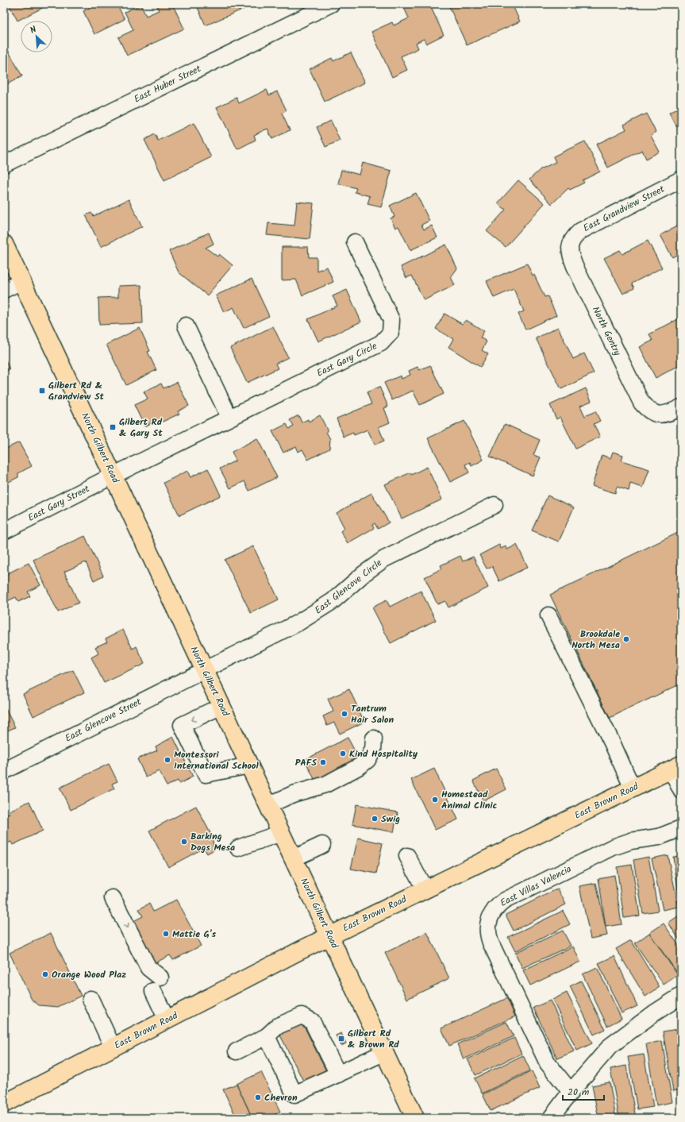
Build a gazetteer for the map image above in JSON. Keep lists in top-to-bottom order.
{
  "streets": {
    "main road": ["North Gilbert Road", "East Brown Road"],
    "street": [
      "East Huber Street",
      "East Grandview Street",
      "North Gentry",
      "East Gary Circle",
      "East Gary Street",
      "East Glencove Circle",
      "East Glencove Street",
      "East Villas Valencia"
    ]
  },
  "crossings": [
    ["East Grandview Street", "North Gentry"],
    ["East Gary Circle", "North Gilbert Road"],
    ["East Gary Circle", "East Gary Street"],
    ["North Gilbert Road", "East Gary Street"],
    ["North Gilbert Road", "East Glencove Circle"],
    ["North Gilbert Road", "East Glencove Street"],
    ["North Gilbert Road", "East Brown Road"],
    ["East Glencove Circle", "East Glencove Street"]
  ],
  "places": {
    "transit": ["Gilbert Rd & Grandview St", "Gilbert Rd & Gary St", "Gilbert Rd & Brown Rd"],
    "other": [
      "Brookdale North Mesa",
      "Tantrum Hair Salon",
      "Kind Hospitality",
      "Montessori International School",
      "PAFS",
      "Homestead Animal Clinic",
      "Swig",
      "Barking Dogs Mesa",
      "Mattie G's",
      "Orange Wood Plaz",
      "Chevron"
    ]
  },
  "scale_bar": "20 m",
  "north": "top left"
}
